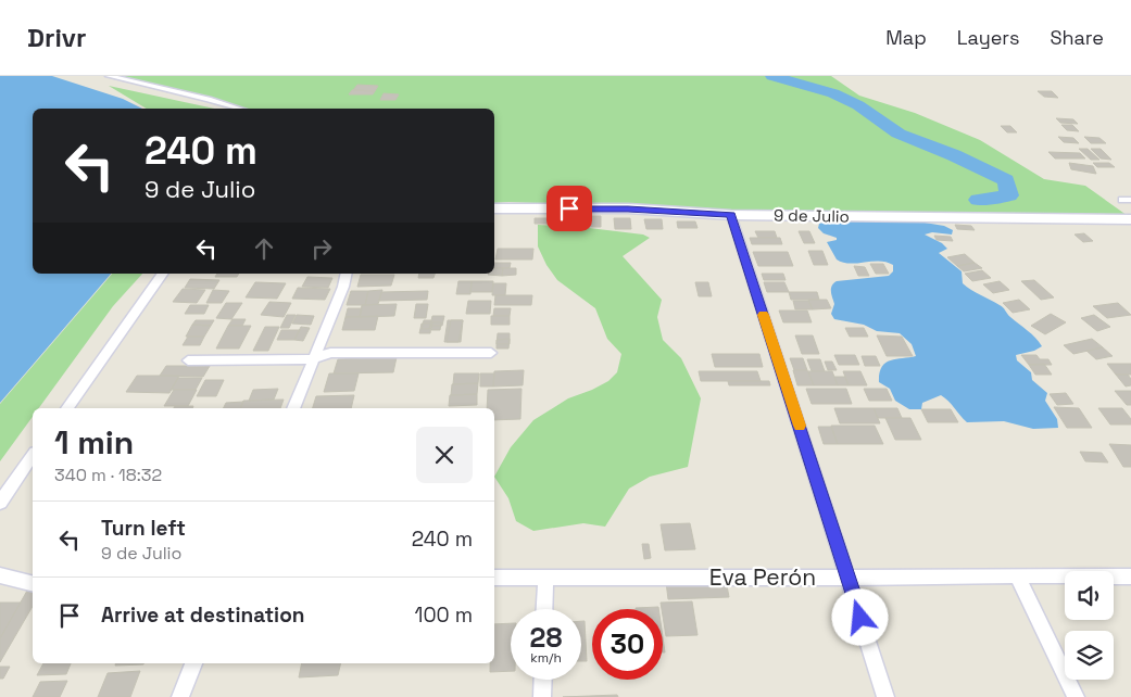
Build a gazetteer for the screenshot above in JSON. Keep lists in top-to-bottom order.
{
  "streets": {
    "main road": ["9 de Julio"],
    "street": ["Eva Perón"]
  },
  "page": {
    "header": "Drivr",
    "nav": ["Map", "Layers", "Share"],
    "turn": ["240 m", "9 de Julio"],
    "heading": ["1 min", "340 m · 18:32"],
    "list": [
      {
        "name": "Turn left",
        "note": "9 de Julio",
        "value": "240 m"
      },
      {
        "name": "Arrive at destination",
        "value": "100 m"
      }
    ],
    "speed": "28 km/h",
    "limit": "30"
  }
}
